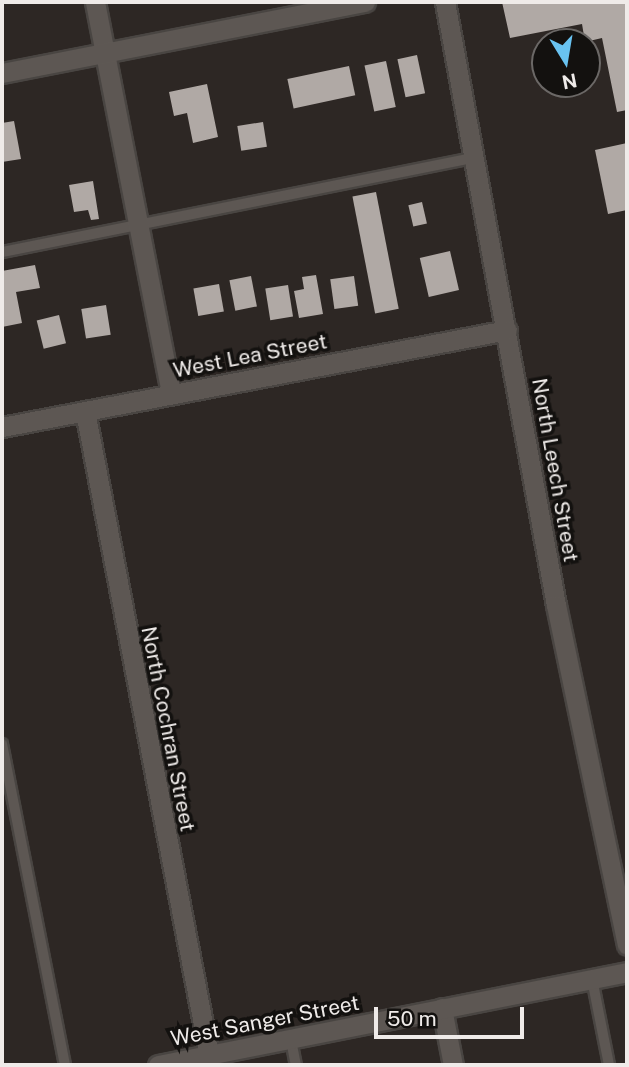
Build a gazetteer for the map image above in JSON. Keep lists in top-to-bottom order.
{
  "streets": {
    "street": [
      "West Lea Street",
      "North Leech Street",
      "North Cochran Street",
      "West Sanger Street"
    ]
  },
  "crossings": [
    ["West Lea Street", "North Leech Street"],
    ["West Lea Street", "North Cochran Street"],
    ["North Cochran Street", "West Sanger Street"]
  ],
  "scale_bar": "50 m",
  "north": "bottom"
}
